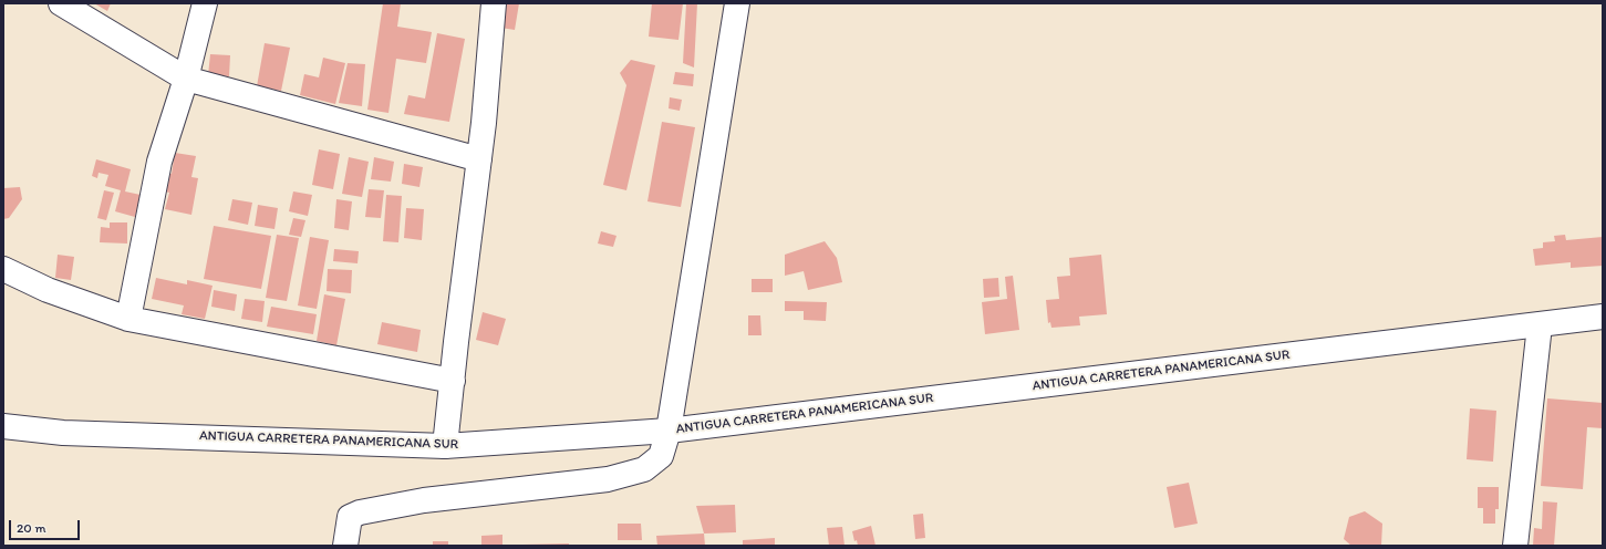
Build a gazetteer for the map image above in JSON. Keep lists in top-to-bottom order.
{
  "streets": {
    "main road": ["ANTIGUA CARRETERA PANAMERICANA SUR"]
  },
  "scale_bar": "20 m"
}
